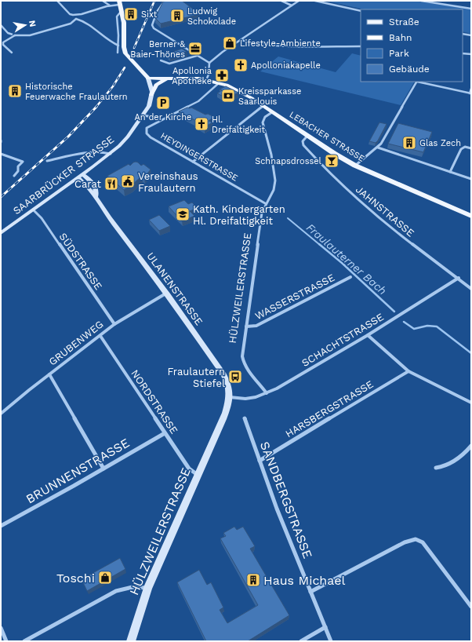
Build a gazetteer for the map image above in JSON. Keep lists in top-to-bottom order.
{
  "streets": {
    "main road": ["LEBACHER STRASSE"],
    "street": [
      "HEYDINGERSTRASSE",
      "SAARBRÜCKER STRASSE",
      "JAHNSTRASSE",
      "SÜDSTRASSE",
      "HÜLZWEILERSTRASSE",
      "ULANENSTRASSE",
      "WASSERSTRASSE",
      "SCHACHTSTRASSE",
      "GRUBENWEG",
      "NORDSTRASSE",
      "HARSBERGSTRASSE",
      "BRUNNENSTRASSE",
      "SANDBERGSTRASSE"
    ]
  },
  "crossings": [
    ["LEBACHER STRASSE", "JAHNSTRASSE"],
    ["LEBACHER STRASSE", "HÜLZWEILERSTRASSE"],
    ["HEYDINGERSTRASSE", "HÜLZWEILERSTRASSE"],
    ["SAARBRÜCKER STRASSE", "SÜDSTRASSE"],
    ["SAARBRÜCKER STRASSE", "ULANENSTRASSE"],
    ["JAHNSTRASSE", "SCHACHTSTRASSE"],
    ["SÜDSTRASSE", "GRUBENWEG"],
    ["HÜLZWEILERSTRASSE", "ULANENSTRASSE"],
    ["HÜLZWEILERSTRASSE", "WASSERSTRASSE"],
    ["HÜLZWEILERSTRASSE", "SCHACHTSTRASSE"],
    ["HÜLZWEILERSTRASSE", "NORDSTRASSE"],
    ["ULANENSTRASSE", "SCHACHTSTRASSE"],
    ["ULANENSTRASSE", "GRUBENWEG"],
    ["GRUBENWEG", "NORDSTRASSE"],
    ["NORDSTRASSE", "BRUNNENSTRASSE"],
    ["HARSBERGSTRASSE", "SANDBERGSTRASSE"]
  ],
  "water": ["Fraulauterner Bach"],
  "places": {
    "building": [
      "Sixt",
      "Ludwig Schokolade",
      "Historische Feuerwache Fraulautern",
      "Glas Zech",
      "Haus Michael"
    ],
    "shop": ["Lifestyle-Ambiente", "Toschi"],
    "office": ["Berner & Baier-Thönes"],
    "church": ["Apolloniakapelle", "Hl. Dreifaltigkeit"],
    "pharmacy": ["Apollonia Apotheke"],
    "bank": ["Kreissparkasse Saarlouis"],
    "parking": ["An der Kirche"],
    "bar": ["Schnapsdrossel"],
    "public building": ["Vereinshaus Fraulautern"],
    "restaurant": ["Carat"],
    "school or university": ["Kath. Kindergarten Hl. Dreifaltigkeit"],
    "bus stop": ["Fraulautern Stiefel"]
  },
  "legend": [
    "Straße",
    "Bahn",
    "Park",
    "Gebäude"
  ],
  "north": "right"
}
